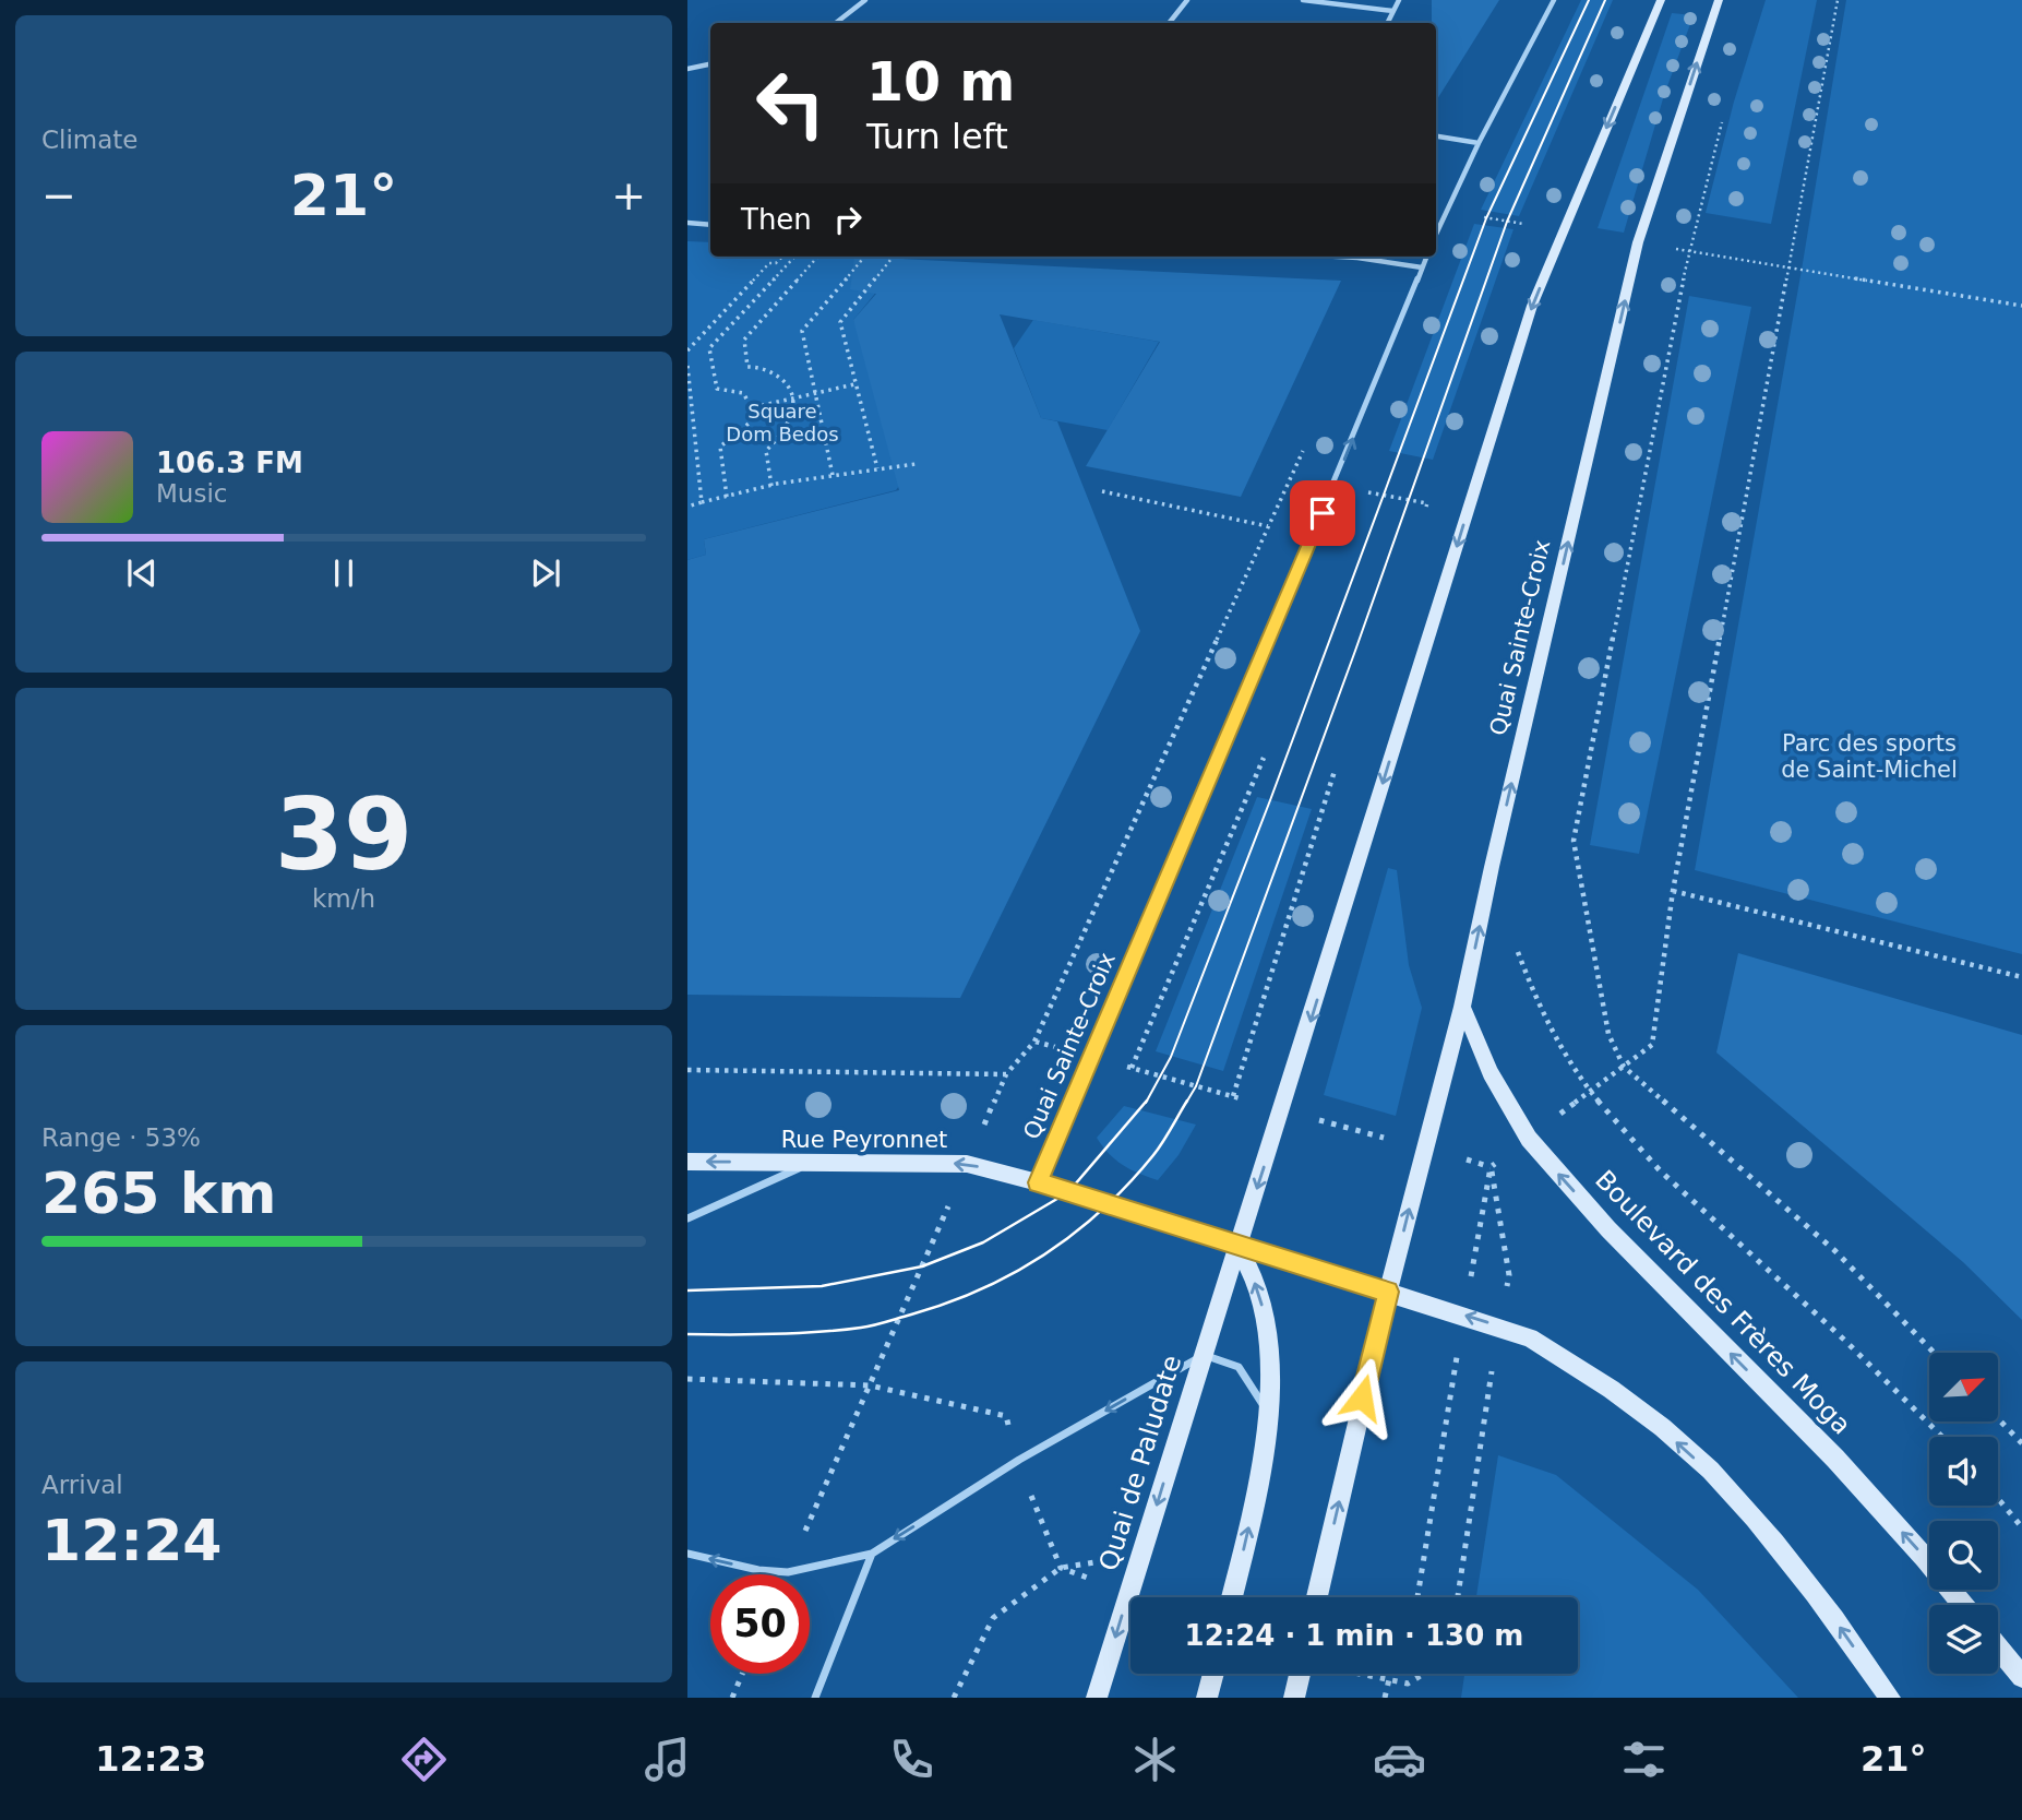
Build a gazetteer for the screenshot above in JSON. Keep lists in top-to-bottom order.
{
  "streets": {
    "main road": [
      "Quai Sainte-Croix",
      "Rue Peyronnet",
      "Boulevard des Frères Moga",
      "Quai de Paludate"
    ]
  },
  "crossings": [
    ["Quai Sainte-Croix", "Rue Peyronnet"],
    ["Quai Sainte-Croix", "Boulevard des Frères Moga"],
    ["Rue Peyronnet", "Quai de Paludate"]
  ],
  "one_way": ["Rue Peyronnet", "Boulevard des Frères Moga"],
  "parks": ["Square Dom Bedos", "Parc des sports de Saint-Michel"],
  "north": "top right",
  "page": {
    "tile": [
      "Climate",
      ["39", "km/h"],
      ["Range · 53%", "265 km"],
      ["Arrival", "12:24"]
    ],
    "turn": ["10 m", "Turn left"],
    "heat": ["−", "21°", "+"],
    "then": "Then",
    "song": ["106.3 FM", "Music"],
    "limit": "50",
    "trip": "12:24 · 1 min · 130 m",
    "tabs": ["12:23", "21°"]
  }
}
